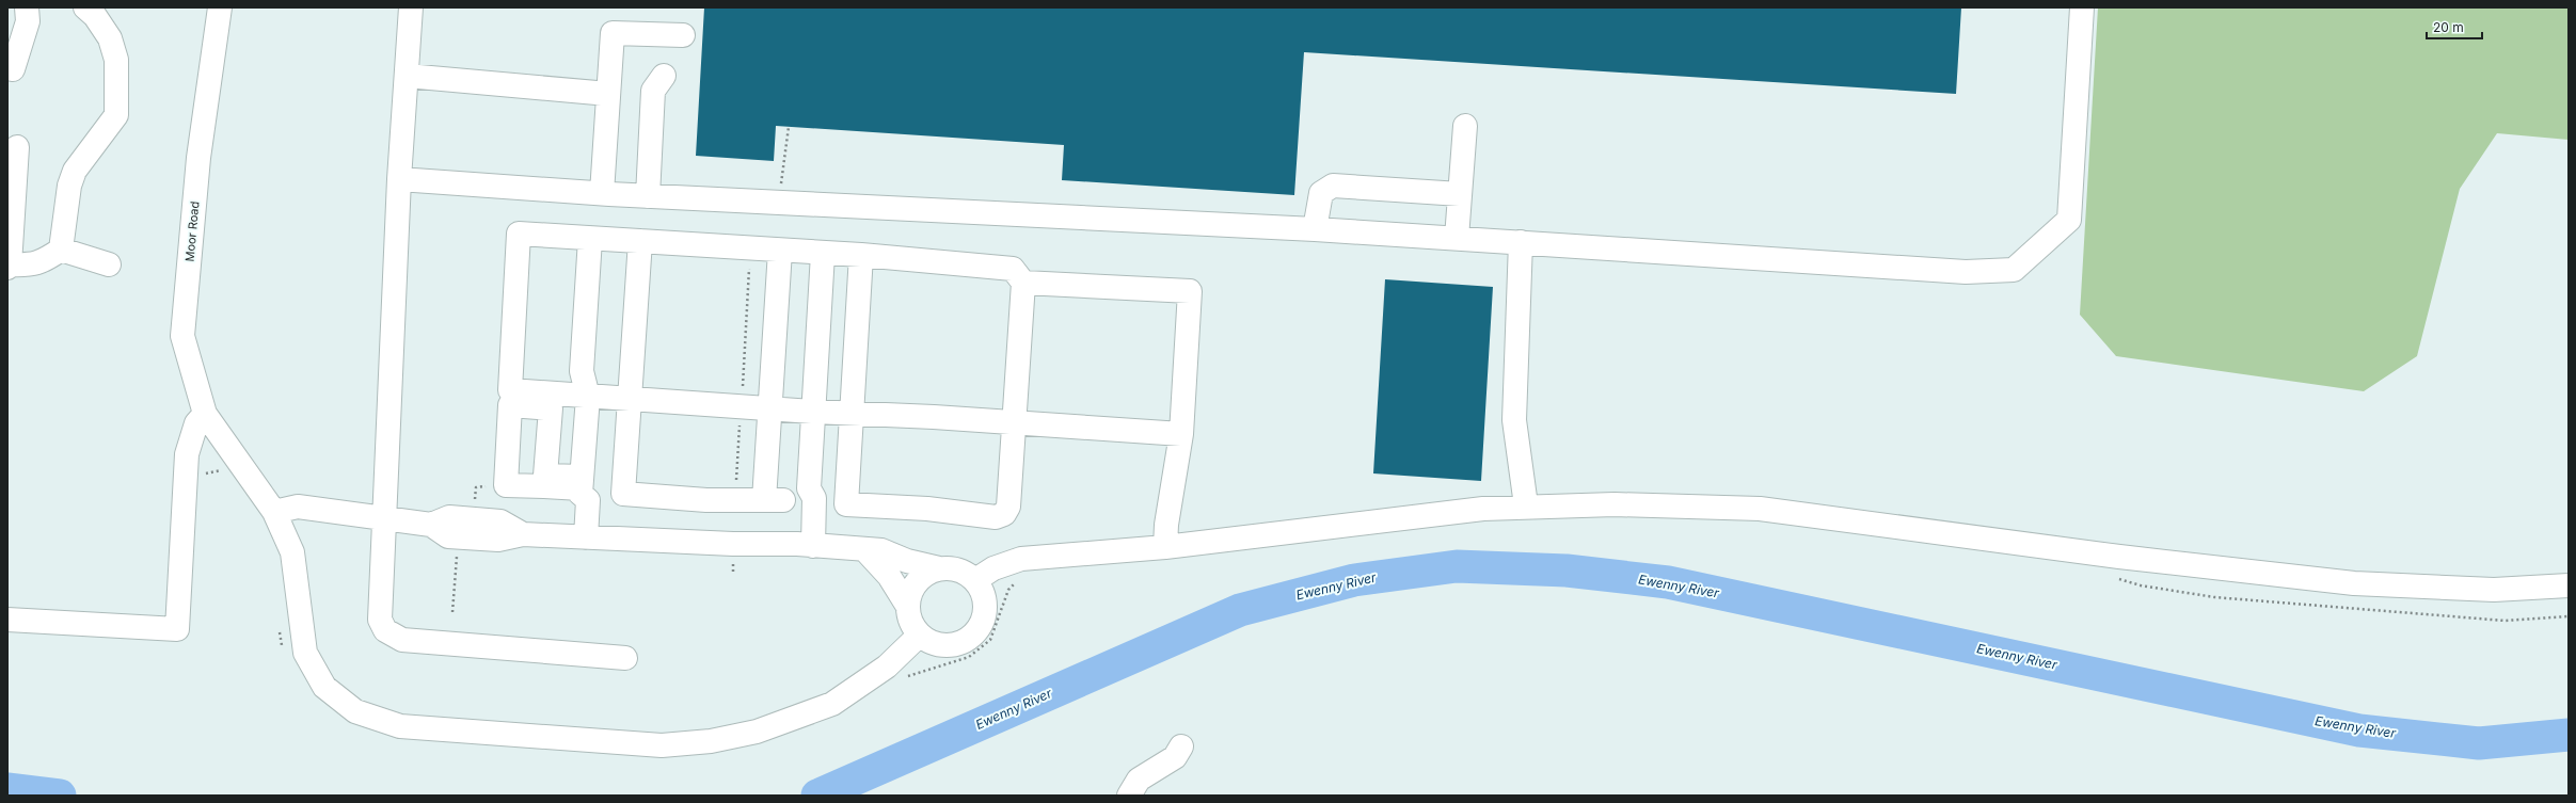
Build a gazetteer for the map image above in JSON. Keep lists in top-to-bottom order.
{
  "streets": {
    "street": ["Moor Road"]
  },
  "water": ["Ewenny River"],
  "scale_bar": "20 m"
}
